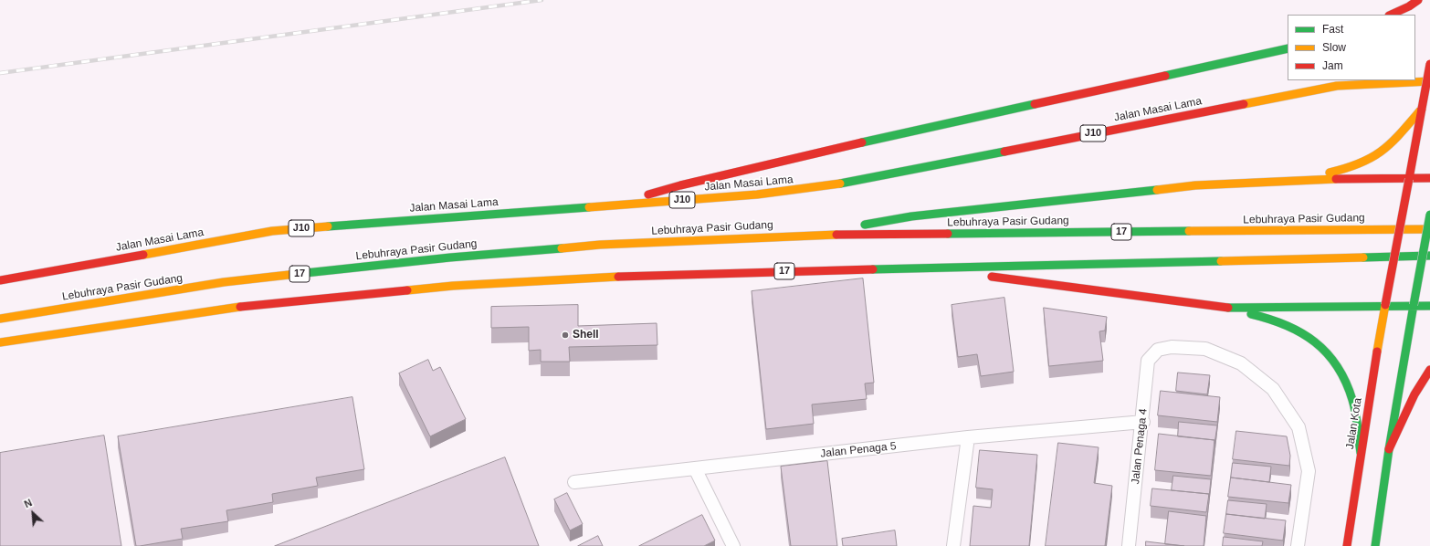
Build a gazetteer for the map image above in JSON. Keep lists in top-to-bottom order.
{
  "streets": {
    "main road": [
      "Jalan Masai Lama",
      "J10",
      "Lebuhraya Pasir Gudang",
      "17",
      "Jalan Kota"
    ],
    "street": ["Jalan Penaga 4", "Jalan Penaga 5"]
  },
  "crossings": [
    ["Jalan Penaga 4", "Jalan Penaga 5"]
  ],
  "places": ["Shell"],
  "legend": ["Fast", "Slow", "Jam"],
  "north": "top left"
}
